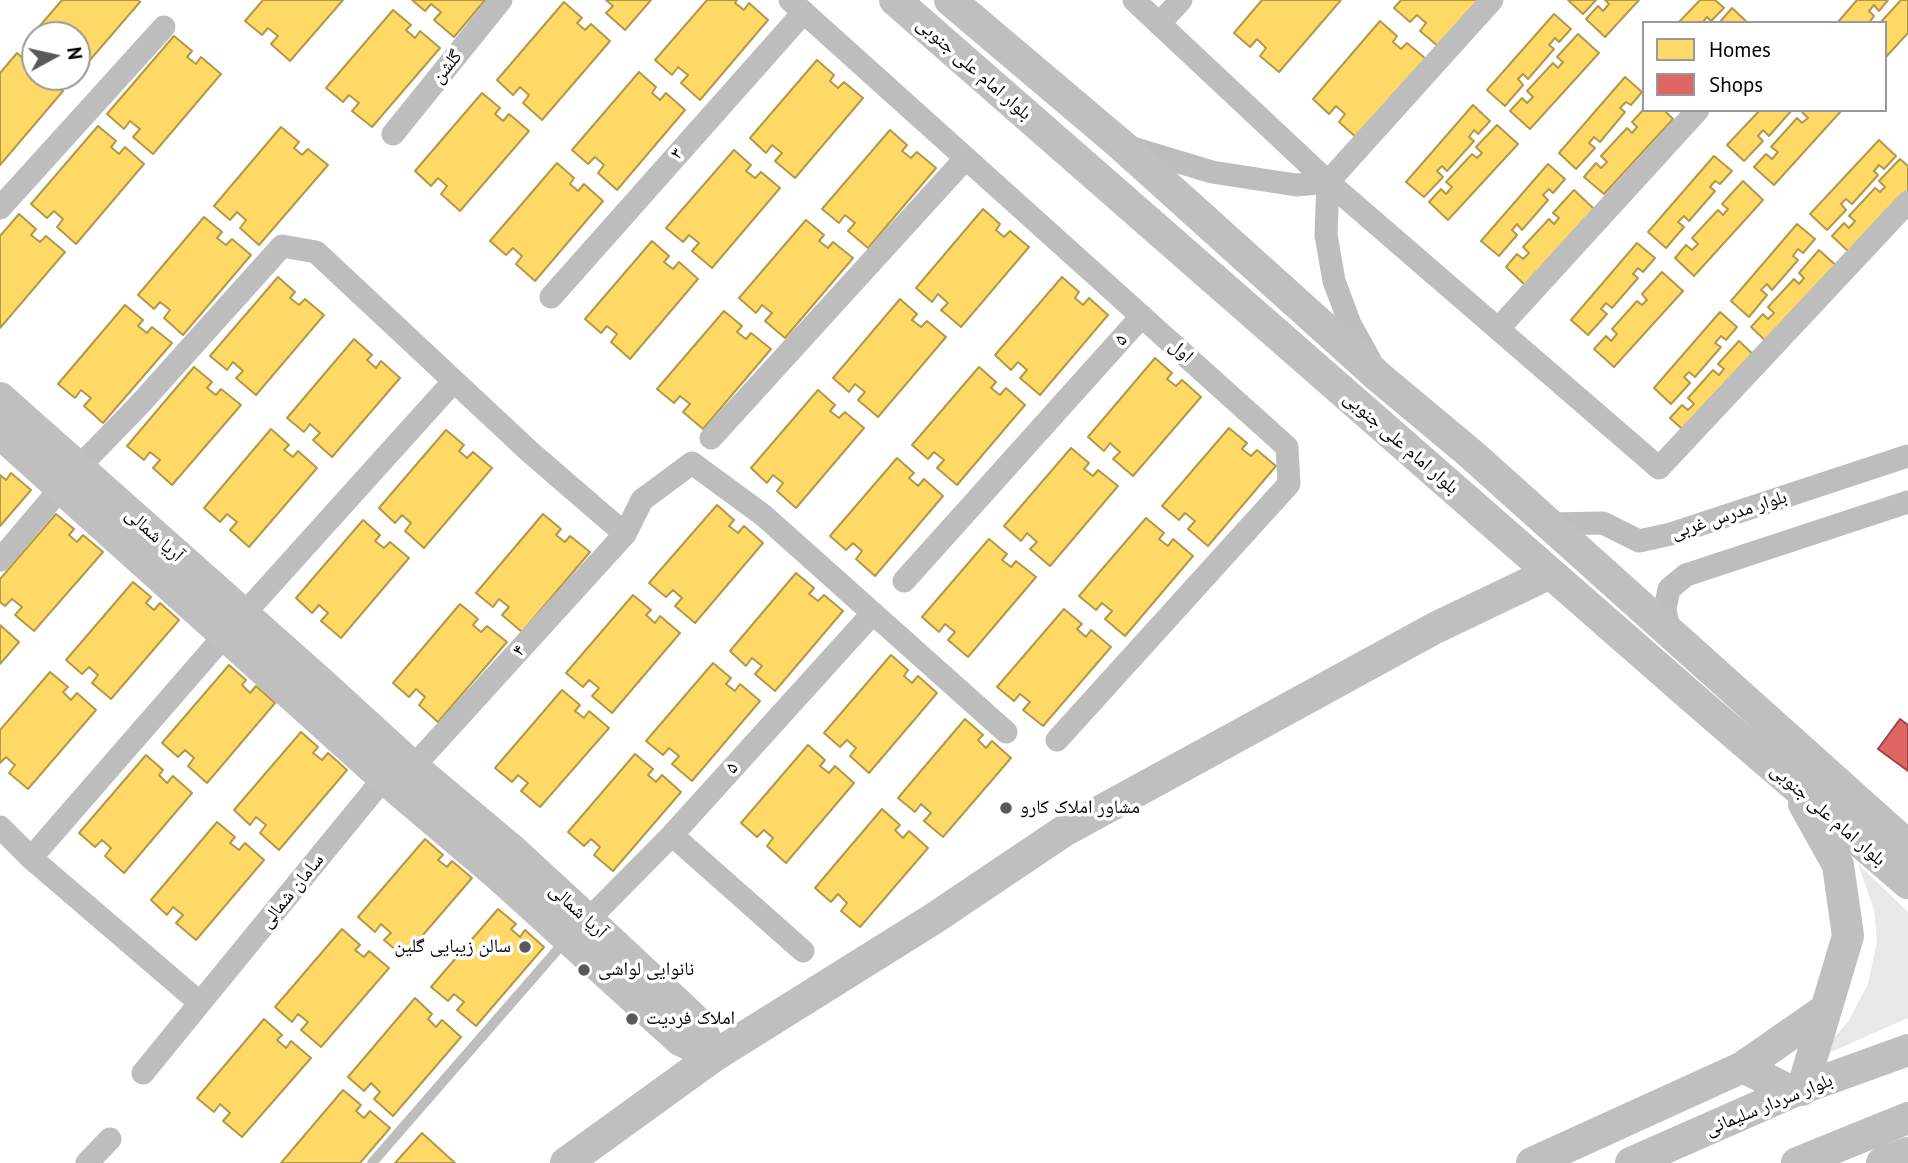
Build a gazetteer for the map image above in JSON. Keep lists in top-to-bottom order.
{
  "streets": {
    "main road": ["بلوار امام علی جنوبی", "آریا شمالی", "بلوار سردار سلیمانی"],
    "street": [
      "گلشن",
      "۳",
      "۵",
      "اول",
      "بلوار مدرس غربی",
      "۴",
      "سامان شمالی"
    ]
  },
  "crossings": [
    ["بلوار امام علی جنوبی", "بلوار مدرس غربی"],
    ["۳", "اول"],
    ["۵", "اول"],
    ["۵", "آریا شمالی"],
    ["۵", "۴"],
    ["آریا شمالی", "۴"],
    ["آریا شمالی", "سامان شمالی"],
    ["۴", "سامان شمالی"]
  ],
  "places": [
    "مشاور املاک کارو",
    "سالن زیبایی گلین",
    "نانوایی لواشی",
    "املاک فردیت"
  ],
  "legend": ["Homes", "Shops"],
  "north": "right"
}
